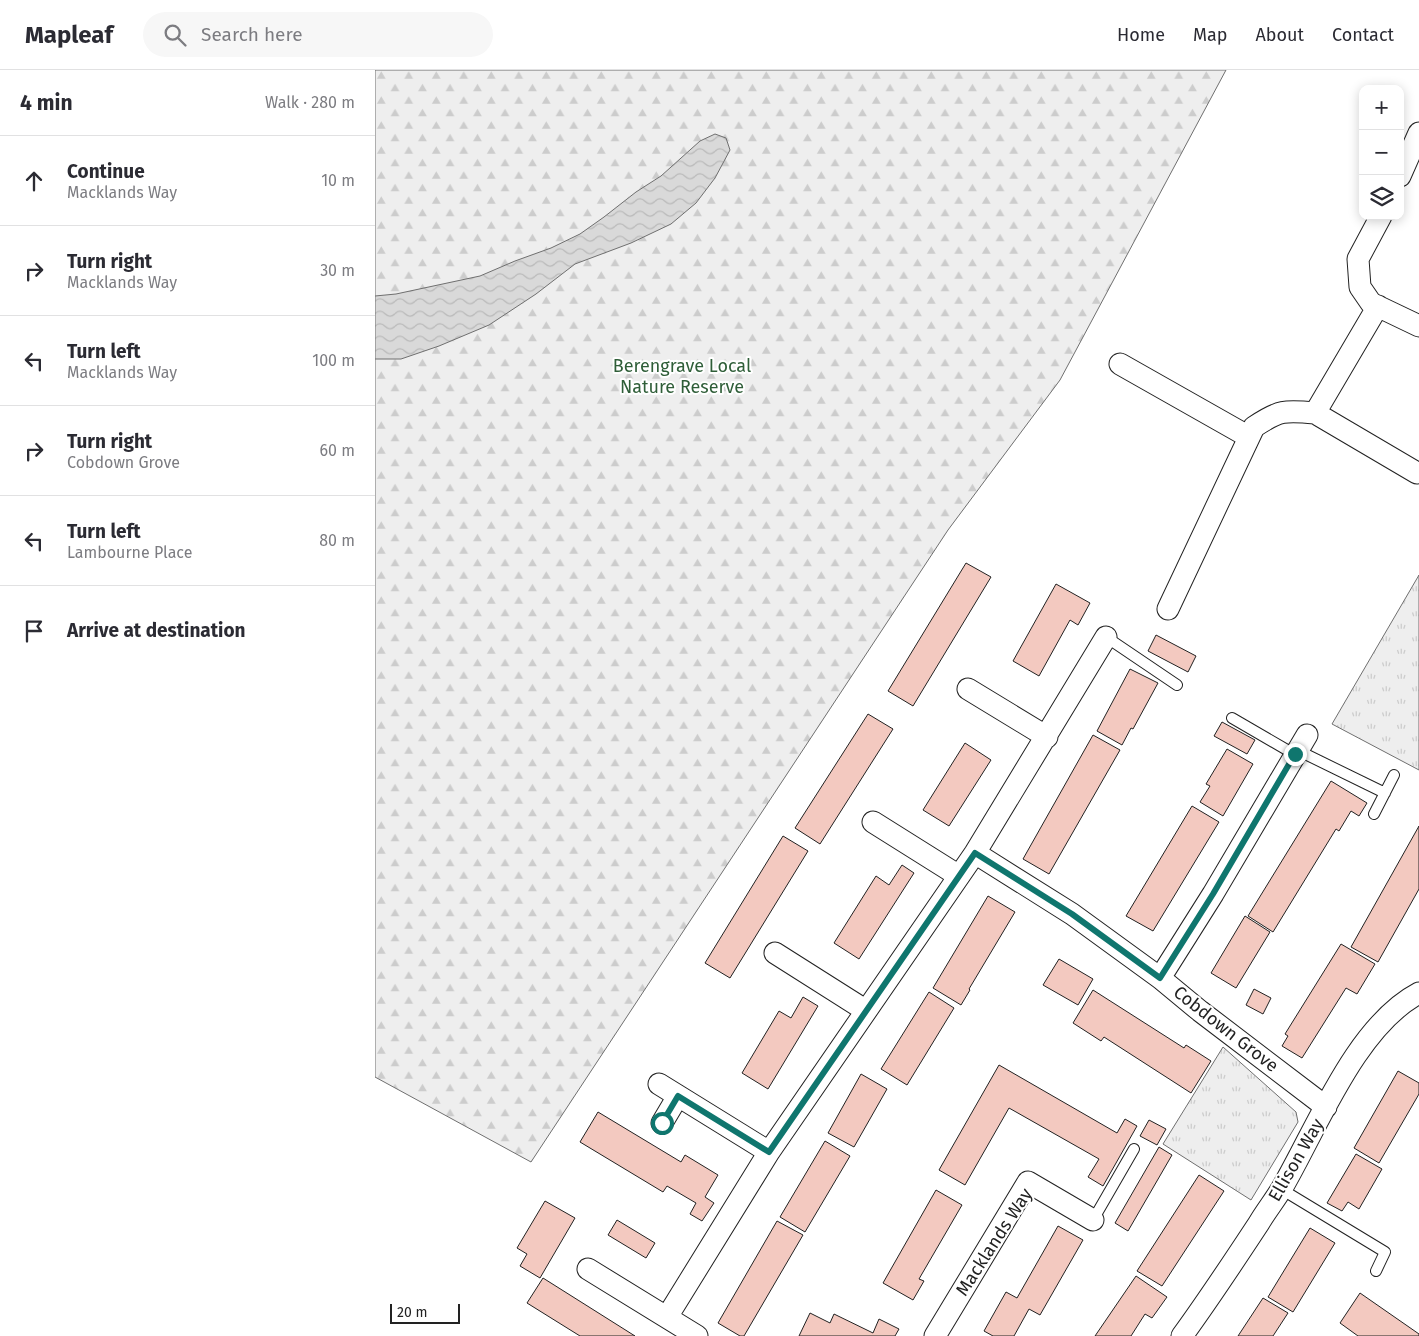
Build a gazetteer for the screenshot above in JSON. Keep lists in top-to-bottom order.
{
  "streets": {
    "street": ["Cobdown Grove", "Ellison Way", "Macklands Way"]
  },
  "crossings": [
    ["Cobdown Grove", "Ellison Way"]
  ],
  "parks": ["Berengrave Local Nature Reserve"],
  "scale_bar": "20 m",
  "page": {
    "header": "Mapleaf",
    "search": "Search here",
    "nav": [
      "Home",
      "Map",
      "About",
      "Contact"
    ],
    "heading": ["4 min", "Walk · 280 m"],
    "map_buttons": ["+", "−"],
    "list": [
      ["Continue", "Macklands Way", "10 m"],
      ["Turn right", "Macklands Way", "30 m"],
      ["Turn left", "Macklands Way", "100 m"],
      ["Turn right", "Cobdown Grove", "60 m"],
      ["Turn left", "Lambourne Place", "80 m"],
      "Arrive at destination"
    ],
    "scale": "20 m"
  }
}
